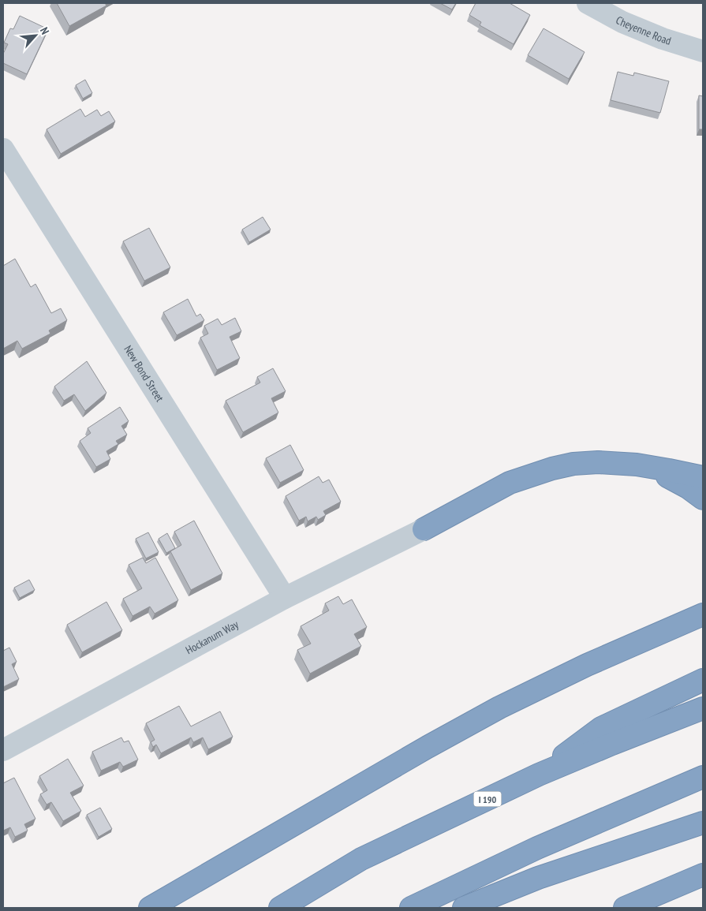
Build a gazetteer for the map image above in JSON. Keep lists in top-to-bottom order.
{
  "streets": {
    "highway": ["I 190"],
    "street": ["Cheyenne Road", "New Bond Street", "Hockanum Way"]
  },
  "crossings": [
    ["New Bond Street", "Hockanum Way"]
  ],
  "north": "top right"
}
